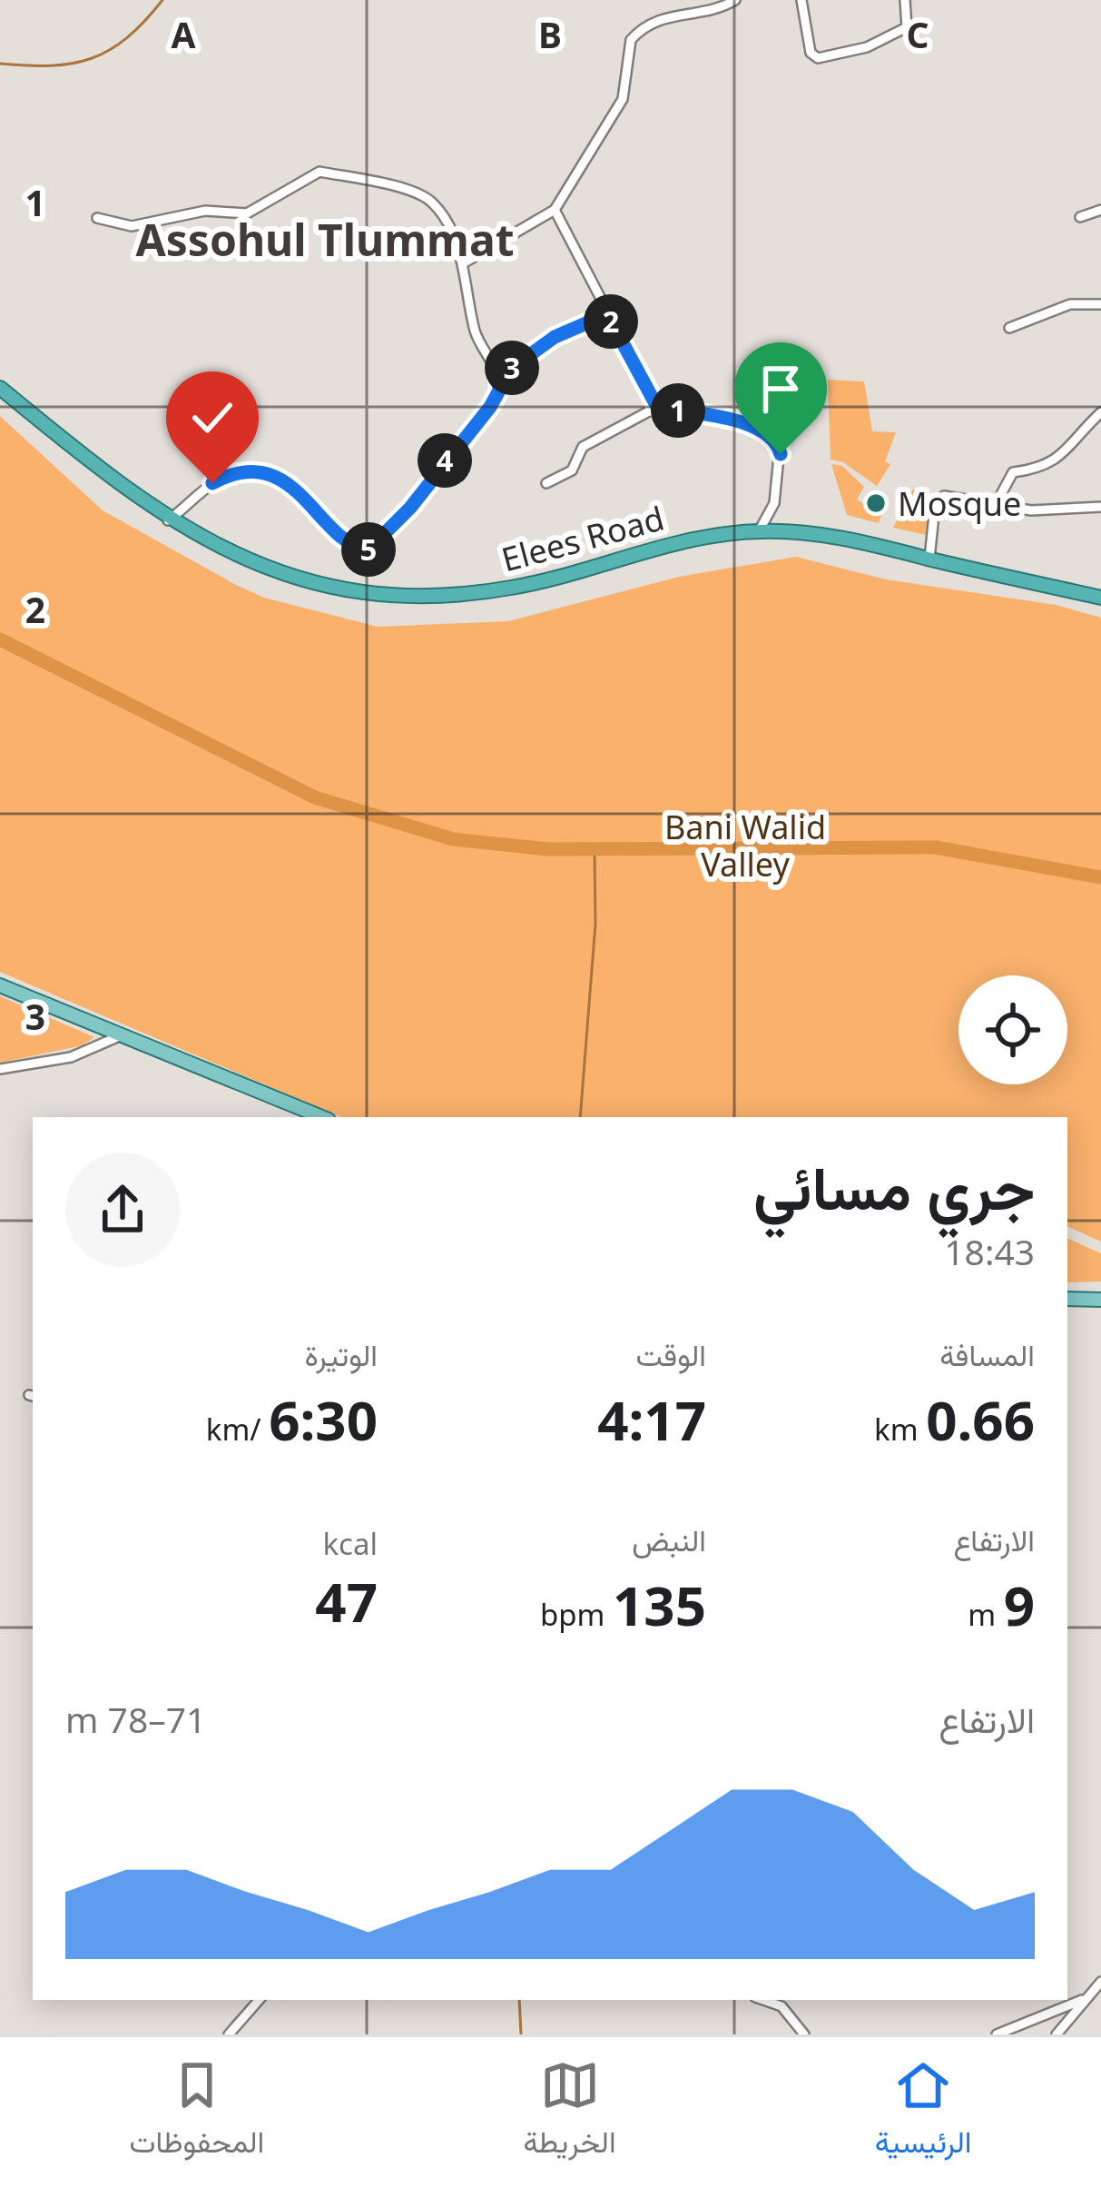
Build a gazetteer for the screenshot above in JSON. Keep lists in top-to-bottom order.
{
  "streets": {
    "highway": ["Elees Road"]
  },
  "districts": ["Assohul Tlummat"],
  "parks": ["Bani Walid Valley"],
  "places": ["Mosque"],
  "page": {
    "pins": [
      "2",
      "3",
      "1",
      "4",
      "5"
    ],
    "heading": ["جري مسائي", "18:43"],
    "stats": [
      ["المسافة", "0.66 km"],
      ["الوقت", "4:17"],
      ["الوتيرة", "6:30 /km"],
      ["الارتفاع", "9 m"],
      ["النبض", "135 bpm"],
      ["kcal", "47"]
    ],
    "chart": ["الارتفاع", "71–78 m"],
    "tabs": ["الرئيسية", "الخريطة", "المحفوظات"]
  },
  "grid": {
    "columns": ["A", "B", "C"],
    "rows": ["1", "2", "3"]
  }
}
